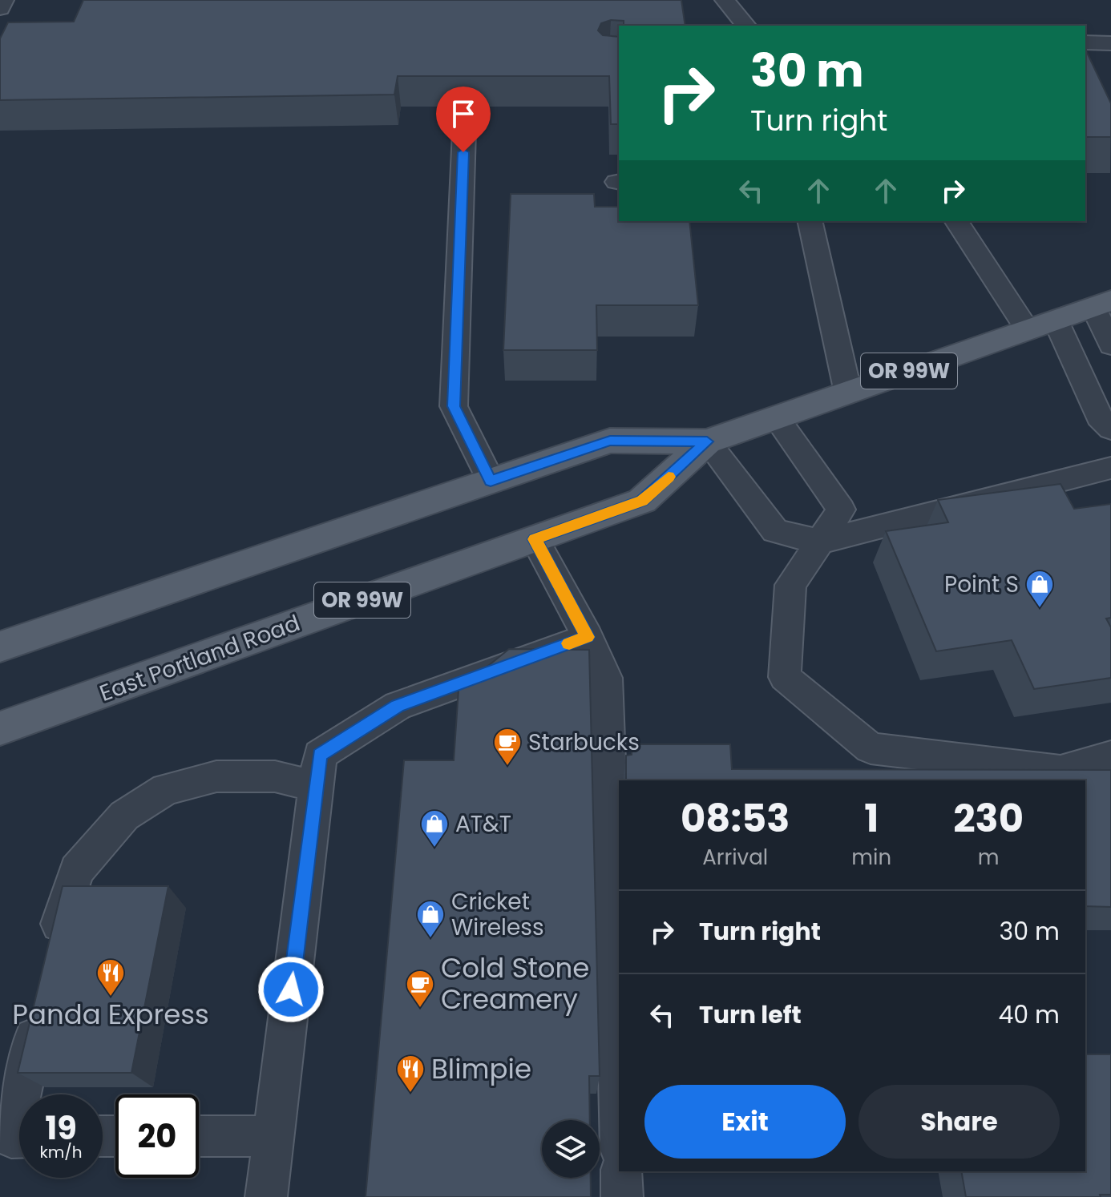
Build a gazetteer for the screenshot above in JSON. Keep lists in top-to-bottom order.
{
  "streets": {
    "main road": ["OR 99W", "East Portland Road"]
  },
  "places": {
    "shop": ["Point S", "AT&T", "Cricket Wireless"],
    "cafe": ["Starbucks", "Cold Stone Creamery"],
    "restaurant": ["Panda Express", "Blimpie"]
  },
  "page": {
    "turn": ["30 m", "Turn right"],
    "eta": [
      "08:53",
      "Arrival",
      "1",
      "min",
      "230",
      "m"
    ],
    "list": [
      {
        "name": "Turn right",
        "value": "30 m"
      },
      {
        "name": "Turn left",
        "value": "40 m"
      }
    ],
    "buttons": ["Exit", "Share"],
    "speed": "19 km/h",
    "limit": "20"
  }
}
